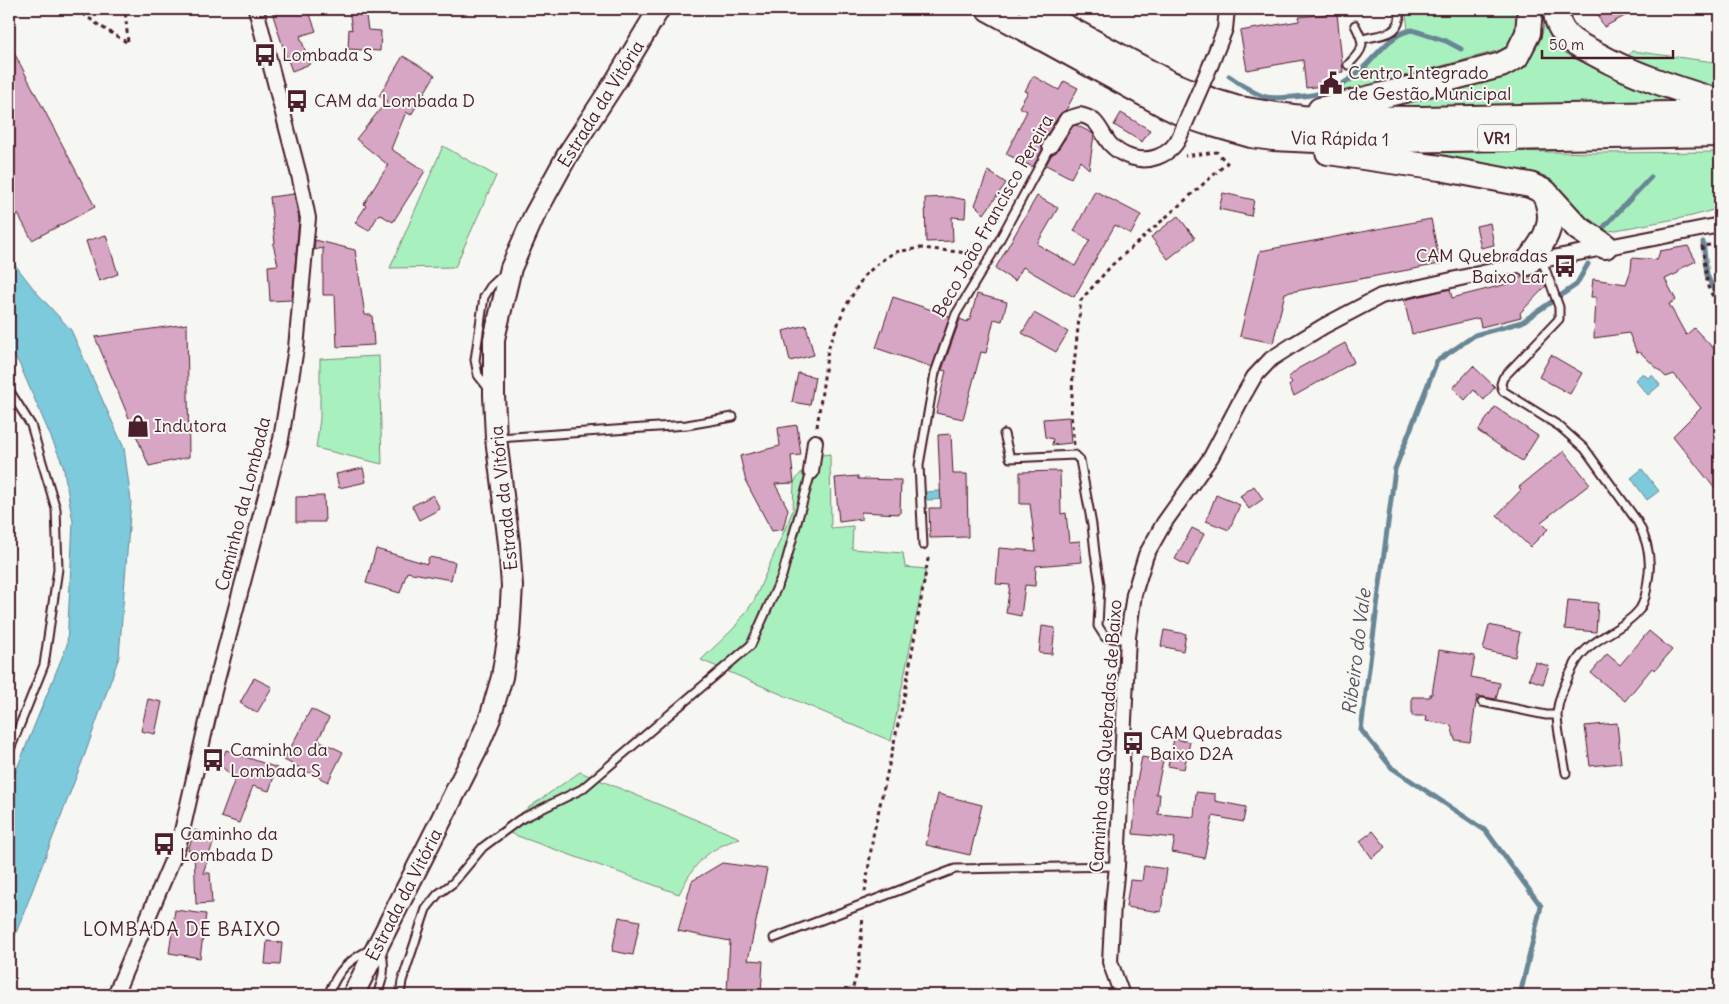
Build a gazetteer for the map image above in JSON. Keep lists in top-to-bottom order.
{
  "streets": {
    "highway": ["VR1", "Via Rápida 1"],
    "main road": ["Estrada da Vitória"],
    "street": ["Beco João Francisco Pereira", "Caminho da Lombada", "Caminho das Quebradas de Baixo"]
  },
  "districts": ["LOMBADA DE BAIXO"],
  "water": ["Ribeiro do Vale"],
  "places": {
    "bus stop": [
      "Lombada S",
      "CAM da Lombada D",
      "CAM Quebradas Baixo Lar",
      "CAM Quebradas Baixo D2A",
      "Caminho da Lombada S",
      "Caminho da Lombada D"
    ],
    "public building": ["Centro Integrado de Gestão Municipal"],
    "shop": ["Indutora"]
  },
  "scale_bar": "50 m"
}
